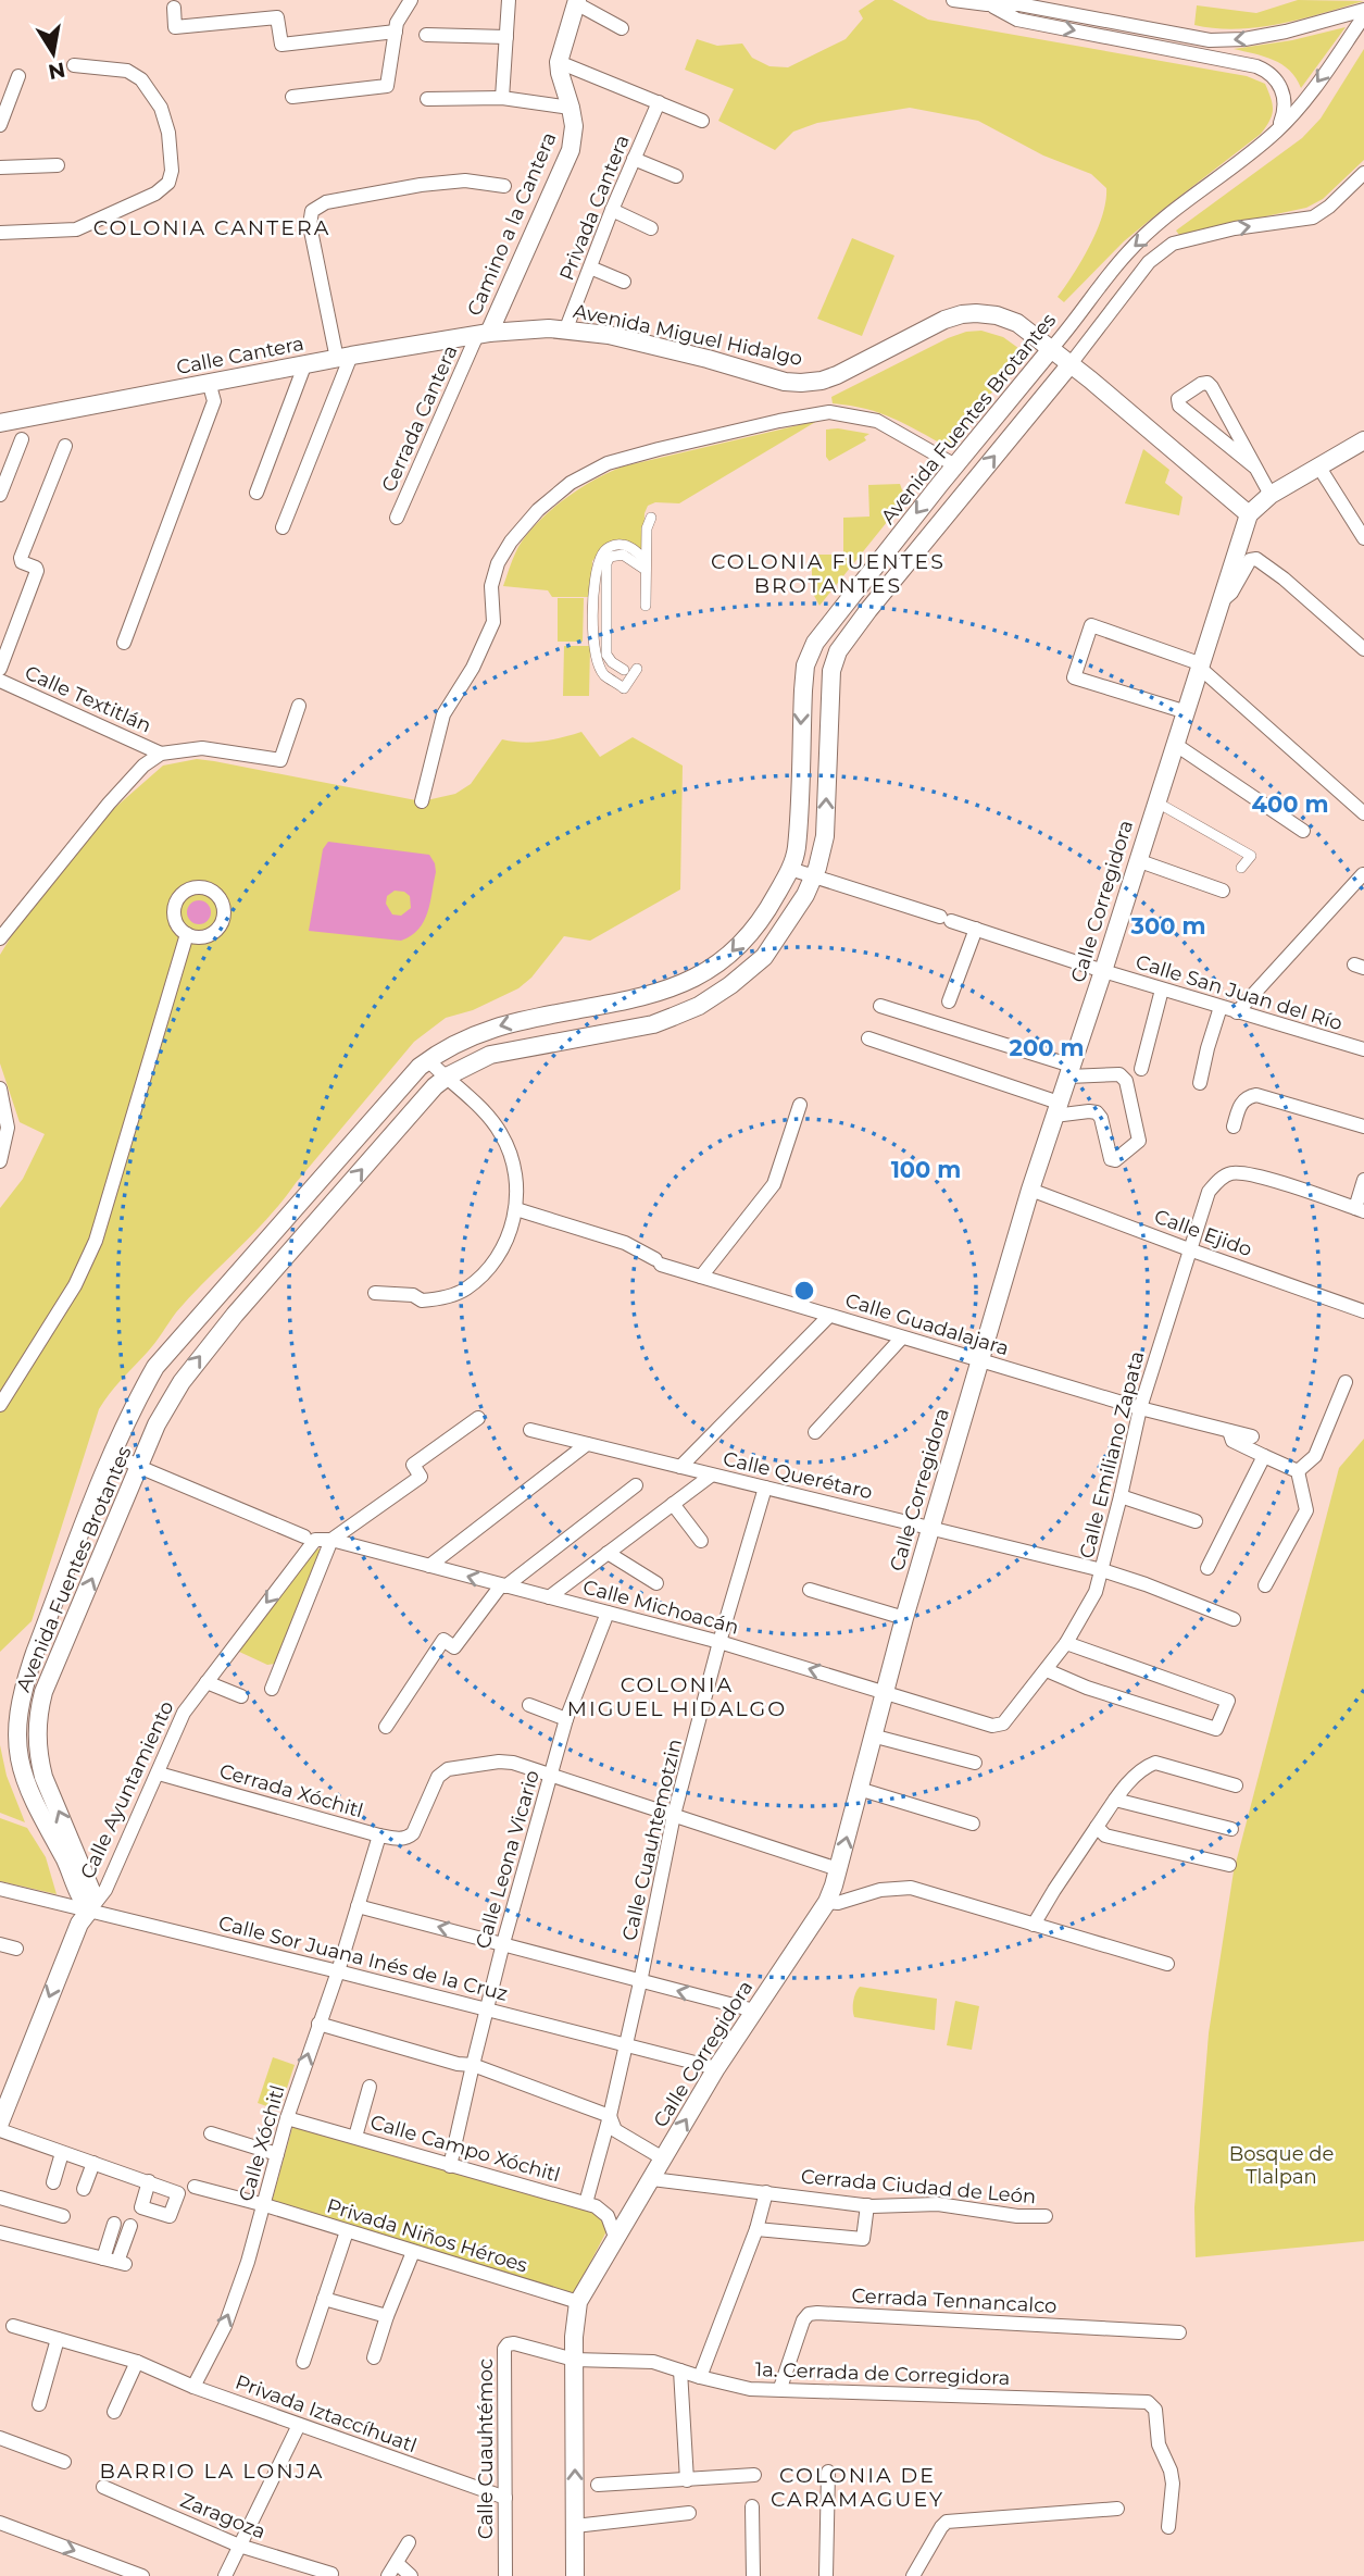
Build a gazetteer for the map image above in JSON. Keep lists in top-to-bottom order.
{
  "streets": {
    "street": [
      "Privada Cantera",
      "Camino a la Cantera",
      "Avenida Miguel Hidalgo",
      "Calle Cantera",
      "Cerrada Cantera",
      "Avenida Fuentes Brotantes",
      "Calle Textitlán",
      "Calle Corregidora",
      "Calle San Juan del Río",
      "Calle Ejido",
      "Calle Guadalajara",
      "Calle Emiliano Zapata",
      "Calle Querétaro",
      "Calle Michoacán",
      "Calle Ayuntamiento",
      "Cerrada Xóchitl",
      "Calle Cuauhtemotzin",
      "Calle Leona Vicario",
      "Calle Sor Juana Inés de la Cruz",
      "Calle Xóchitl",
      "Calle Campo Xóchitl",
      "Cerrada Ciudad de León",
      "Privada Niños Héroes",
      "Cerrada Tennancalco",
      "1a. Cerrada de Corregidora",
      "Privada Iztaccíhuatl",
      "Calle Cuauhtémoc",
      "Zaragoza"
    ]
  },
  "crossings": [
    ["Privada Cantera", "Avenida Miguel Hidalgo"],
    ["Camino a la Cantera", "Avenida Miguel Hidalgo"],
    ["Camino a la Cantera", "Calle Cantera"],
    ["Camino a la Cantera", "Cerrada Cantera"],
    ["Avenida Miguel Hidalgo", "Calle Cantera"],
    ["Avenida Miguel Hidalgo", "Cerrada Cantera"],
    ["Avenida Miguel Hidalgo", "Avenida Fuentes Brotantes"],
    ["Avenida Miguel Hidalgo", "Calle Corregidora"],
    ["Calle Cantera", "Cerrada Cantera"],
    ["Avenida Fuentes Brotantes", "Calle San Juan del Río"],
    ["Avenida Fuentes Brotantes", "Calle Michoacán"],
    ["Avenida Fuentes Brotantes", "Calle Ayuntamiento"],
    ["Avenida Fuentes Brotantes", "Calle Sor Juana Inés de la Cruz"],
    ["Calle Corregidora", "Calle San Juan del Río"],
    ["Calle Corregidora", "Calle Ejido"],
    ["Calle Corregidora", "Calle Guadalajara"],
    ["Calle Corregidora", "Calle Querétaro"],
    ["Calle Corregidora", "Calle Michoacán"],
    ["Calle Corregidora", "Calle Sor Juana Inés de la Cruz"],
    ["Calle Corregidora", "Calle Campo Xóchitl"],
    ["Calle Corregidora", "Cerrada Ciudad de León"],
    ["Calle Corregidora", "Privada Niños Héroes"],
    ["Calle Corregidora", "1a. Cerrada de Corregidora"],
    ["Calle Corregidora", "Calle Cuauhtémoc"],
    ["Calle Ejido", "Calle Emiliano Zapata"],
    ["Calle Guadalajara", "Calle Emiliano Zapata"],
    ["Calle Emiliano Zapata", "Calle Querétaro"],
    ["Calle Emiliano Zapata", "Calle Michoacán"],
    ["Calle Querétaro", "Calle Cuauhtemotzin"],
    ["Calle Michoacán", "Calle Ayuntamiento"],
    ["Calle Michoacán", "Calle Cuauhtemotzin"],
    ["Calle Michoacán", "Calle Leona Vicario"],
    ["Calle Ayuntamiento", "Cerrada Xóchitl"],
    ["Calle Ayuntamiento", "Calle Sor Juana Inés de la Cruz"],
    ["Cerrada Xóchitl", "Calle Leona Vicario"],
    ["Cerrada Xóchitl", "Calle Xóchitl"],
    ["Calle Cuauhtemotzin", "Calle Sor Juana Inés de la Cruz"],
    ["Calle Cuauhtemotzin", "Calle Campo Xóchitl"],
    ["Calle Leona Vicario", "Calle Sor Juana Inés de la Cruz"],
    ["Calle Leona Vicario", "Calle Campo Xóchitl"],
    ["Calle Sor Juana Inés de la Cruz", "Calle Xóchitl"],
    ["Calle Xóchitl", "Calle Campo Xóchitl"],
    ["Calle Xóchitl", "Privada Niños Héroes"],
    ["Calle Xóchitl", "Privada Iztaccíhuatl"],
    ["Cerrada Tennancalco", "1a. Cerrada de Corregidora"],
    ["1a. Cerrada de Corregidora", "Calle Cuauhtémoc"],
    ["Privada Iztaccíhuatl", "Calle Cuauhtémoc"]
  ],
  "districts": [
    "COLONIA CANTERA",
    "COLONIA FUENTES BROTANTES",
    "COLONIA MIGUEL HIDALGO",
    "BARRIO LA LONJA",
    "COLONIA DE CARAMAGUEY"
  ],
  "parks": ["Bosque de Tlalpan"],
  "north": "bottom",
  "rings": [
    "400 m",
    "300 m",
    "200 m",
    "100 m"
  ]
}
